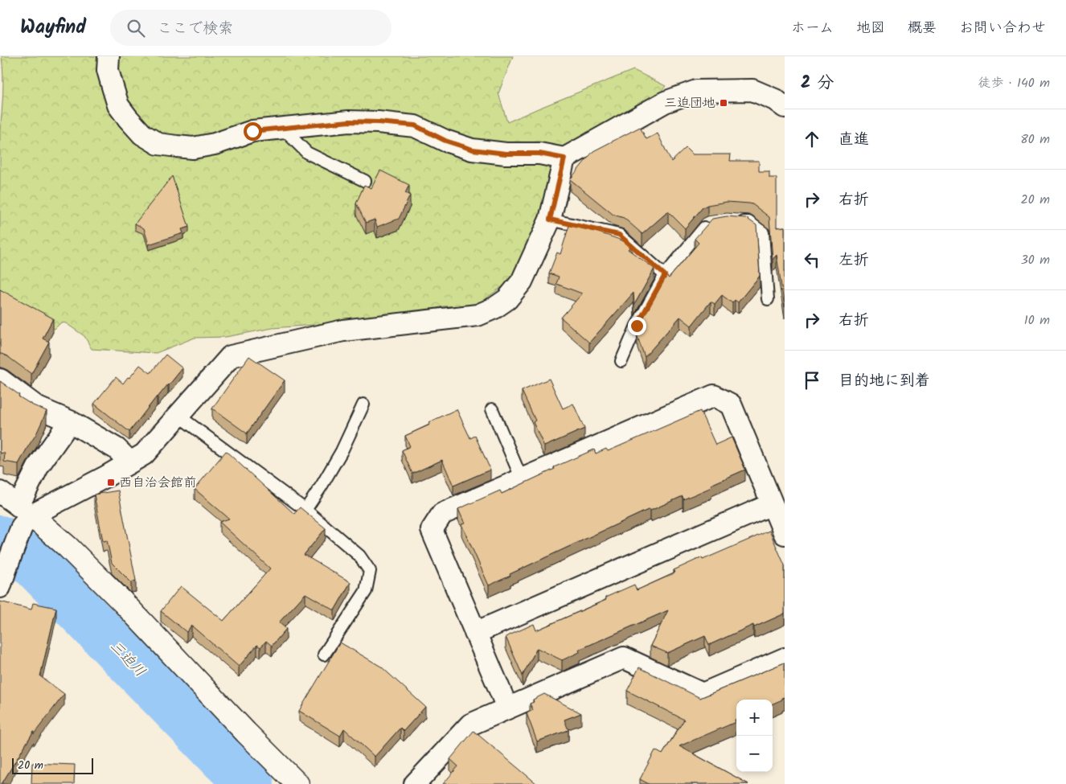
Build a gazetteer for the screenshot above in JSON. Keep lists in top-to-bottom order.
{
  "water": ["三迫川"],
  "places": {
    "transit": ["三迫団地", "西自治会館前"]
  },
  "scale_bar": "20 m",
  "page": {
    "header": "Wayfind",
    "search": "ここで検索",
    "nav": [
      "ホーム",
      "地図",
      "概要",
      "お問い合わせ"
    ],
    "heading": ["2 分", "徒歩 · 140 m"],
    "list": [
      ["直進", "80 m"],
      ["右折", "20 m"],
      ["左折", "30 m"],
      ["右折", "10 m"],
      "目的地に到着"
    ],
    "map_buttons": ["+", "−"],
    "scale": "20 m"
  }
}
